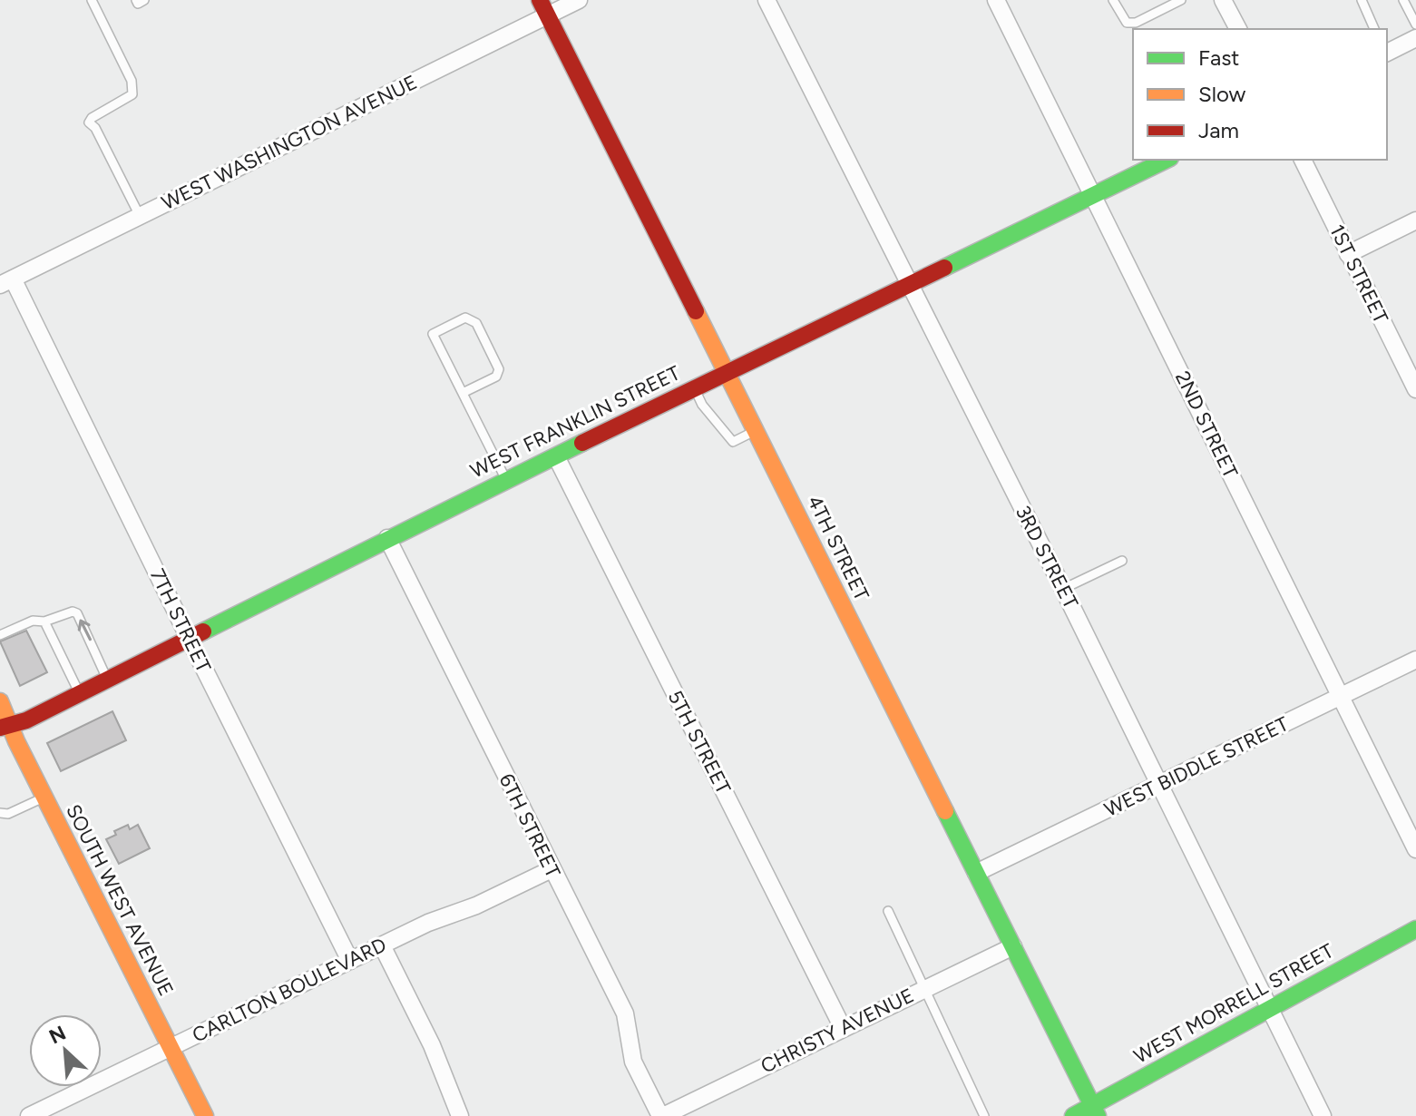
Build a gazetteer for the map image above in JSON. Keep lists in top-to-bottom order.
{
  "streets": {
    "street": [
      "WEST WASHINGTON AVENUE",
      "1ST STREET",
      "WEST FRANKLIN STREET",
      "2ND STREET",
      "4TH STREET",
      "3RD STREET",
      "7TH STREET",
      "5TH STREET",
      "WEST BIDDLE STREET",
      "6TH STREET",
      "SOUTH WEST AVENUE",
      "CARLTON BOULEVARD",
      "WEST MORRELL STREET",
      "CHRISTY AVENUE"
    ]
  },
  "crossings": [
    ["WEST WASHINGTON AVENUE", "4TH STREET"],
    ["WEST WASHINGTON AVENUE", "7TH STREET"],
    ["WEST FRANKLIN STREET", "2ND STREET"],
    ["WEST FRANKLIN STREET", "4TH STREET"],
    ["WEST FRANKLIN STREET", "3RD STREET"],
    ["WEST FRANKLIN STREET", "7TH STREET"],
    ["WEST FRANKLIN STREET", "5TH STREET"],
    ["WEST FRANKLIN STREET", "6TH STREET"],
    ["WEST FRANKLIN STREET", "SOUTH WEST AVENUE"],
    ["2ND STREET", "WEST BIDDLE STREET"],
    ["4TH STREET", "WEST BIDDLE STREET"],
    ["4TH STREET", "WEST MORRELL STREET"],
    ["4TH STREET", "CHRISTY AVENUE"],
    ["3RD STREET", "WEST BIDDLE STREET"],
    ["3RD STREET", "WEST MORRELL STREET"],
    ["7TH STREET", "CARLTON BOULEVARD"],
    ["5TH STREET", "CHRISTY AVENUE"],
    ["6TH STREET", "CARLTON BOULEVARD"],
    ["6TH STREET", "CHRISTY AVENUE"],
    ["SOUTH WEST AVENUE", "CARLTON BOULEVARD"]
  ],
  "legend": ["Fast", "Slow", "Jam"],
  "north": "top left"
}
